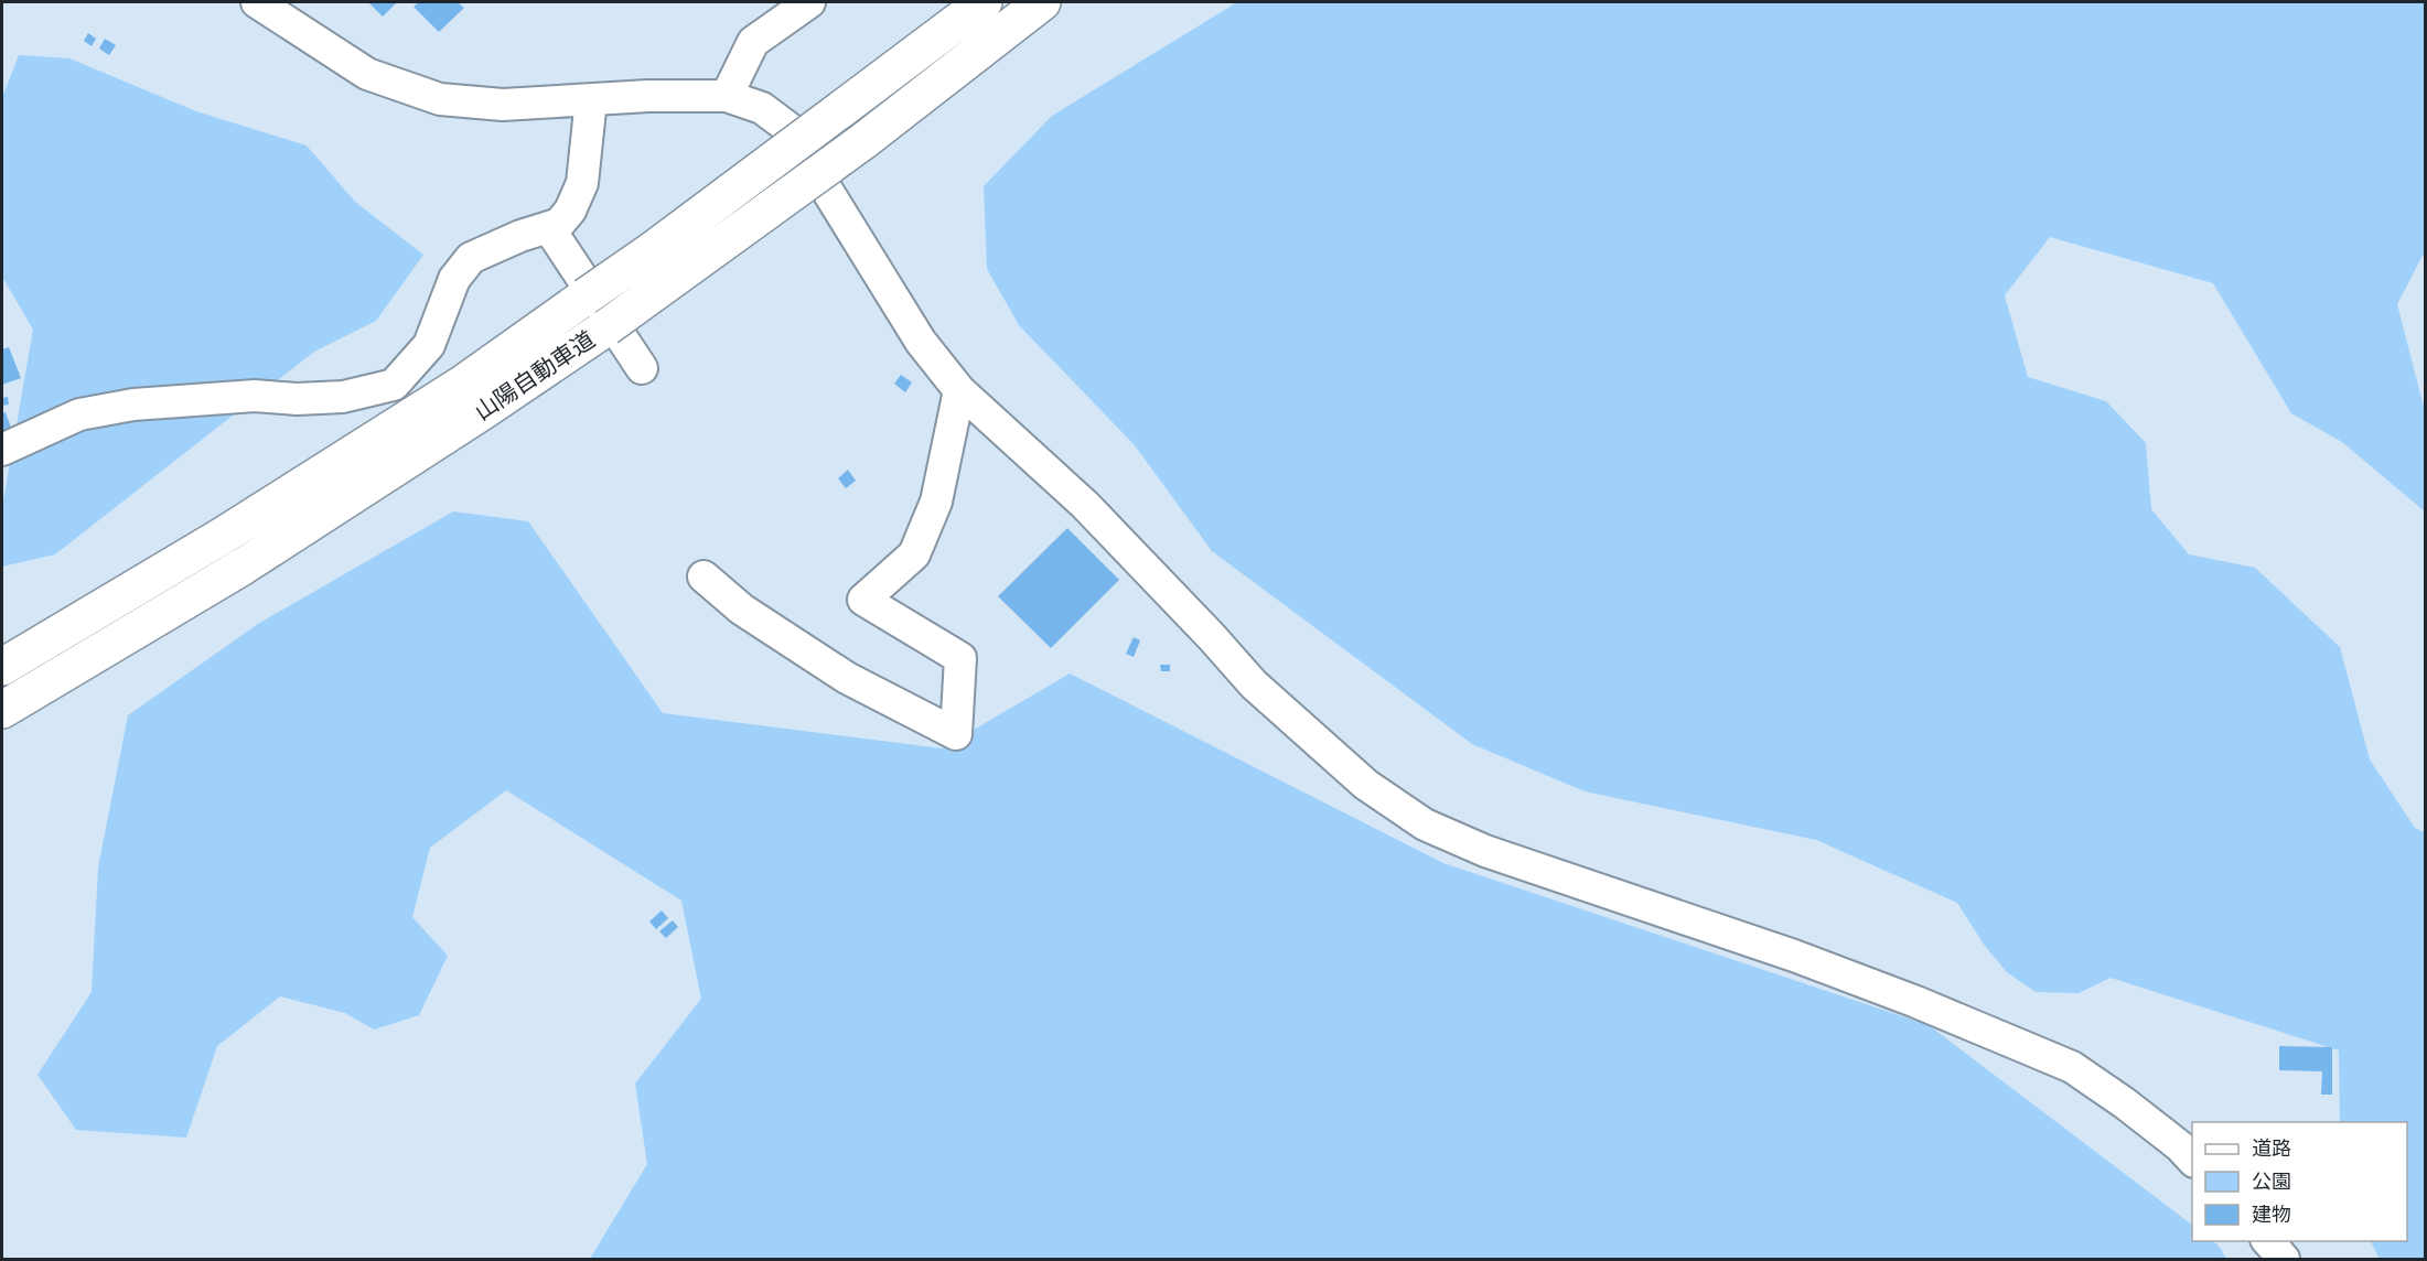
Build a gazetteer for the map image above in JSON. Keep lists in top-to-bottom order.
{
  "streets": {
    "highway": ["山陽自動車道"]
  },
  "legend": ["道路", "公園", "建物"]
}
